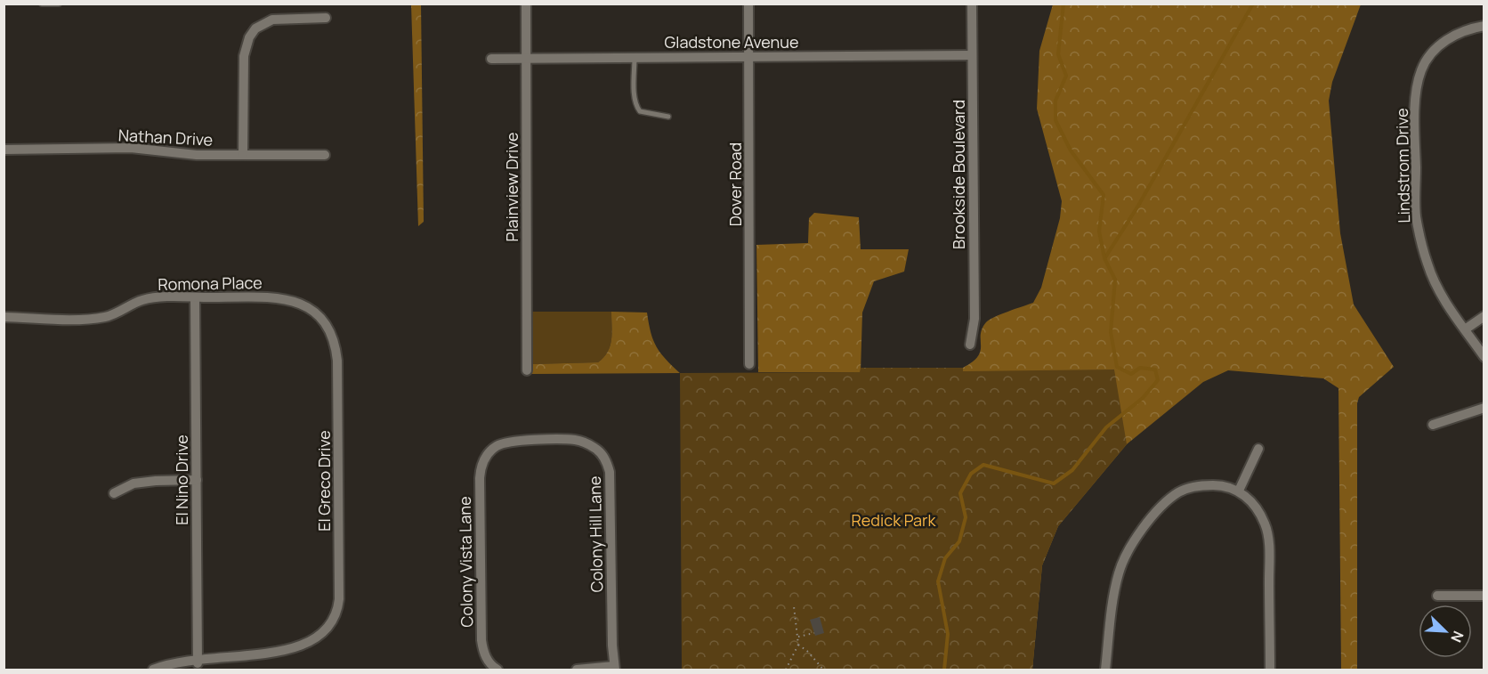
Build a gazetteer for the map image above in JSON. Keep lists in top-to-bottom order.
{
  "streets": {
    "street": [
      "Gladstone Avenue",
      "Nathan Drive",
      "Lindstrom Drive",
      "Brookside Boulevard",
      "Dover Road",
      "Plainview Drive",
      "Romona Place",
      "El Nino Drive",
      "El Greco Drive",
      "Colony Hill Lane",
      "Colony Vista Lane"
    ]
  },
  "crossings": [
    ["Gladstone Avenue", "Brookside Boulevard"],
    ["Gladstone Avenue", "Dover Road"],
    ["Gladstone Avenue", "Plainview Drive"],
    ["Romona Place", "El Nino Drive"],
    ["Romona Place", "El Greco Drive"],
    ["Colony Hill Lane", "Colony Vista Lane"]
  ],
  "parks": ["Redick Park"],
  "north": "bottom right"
}
